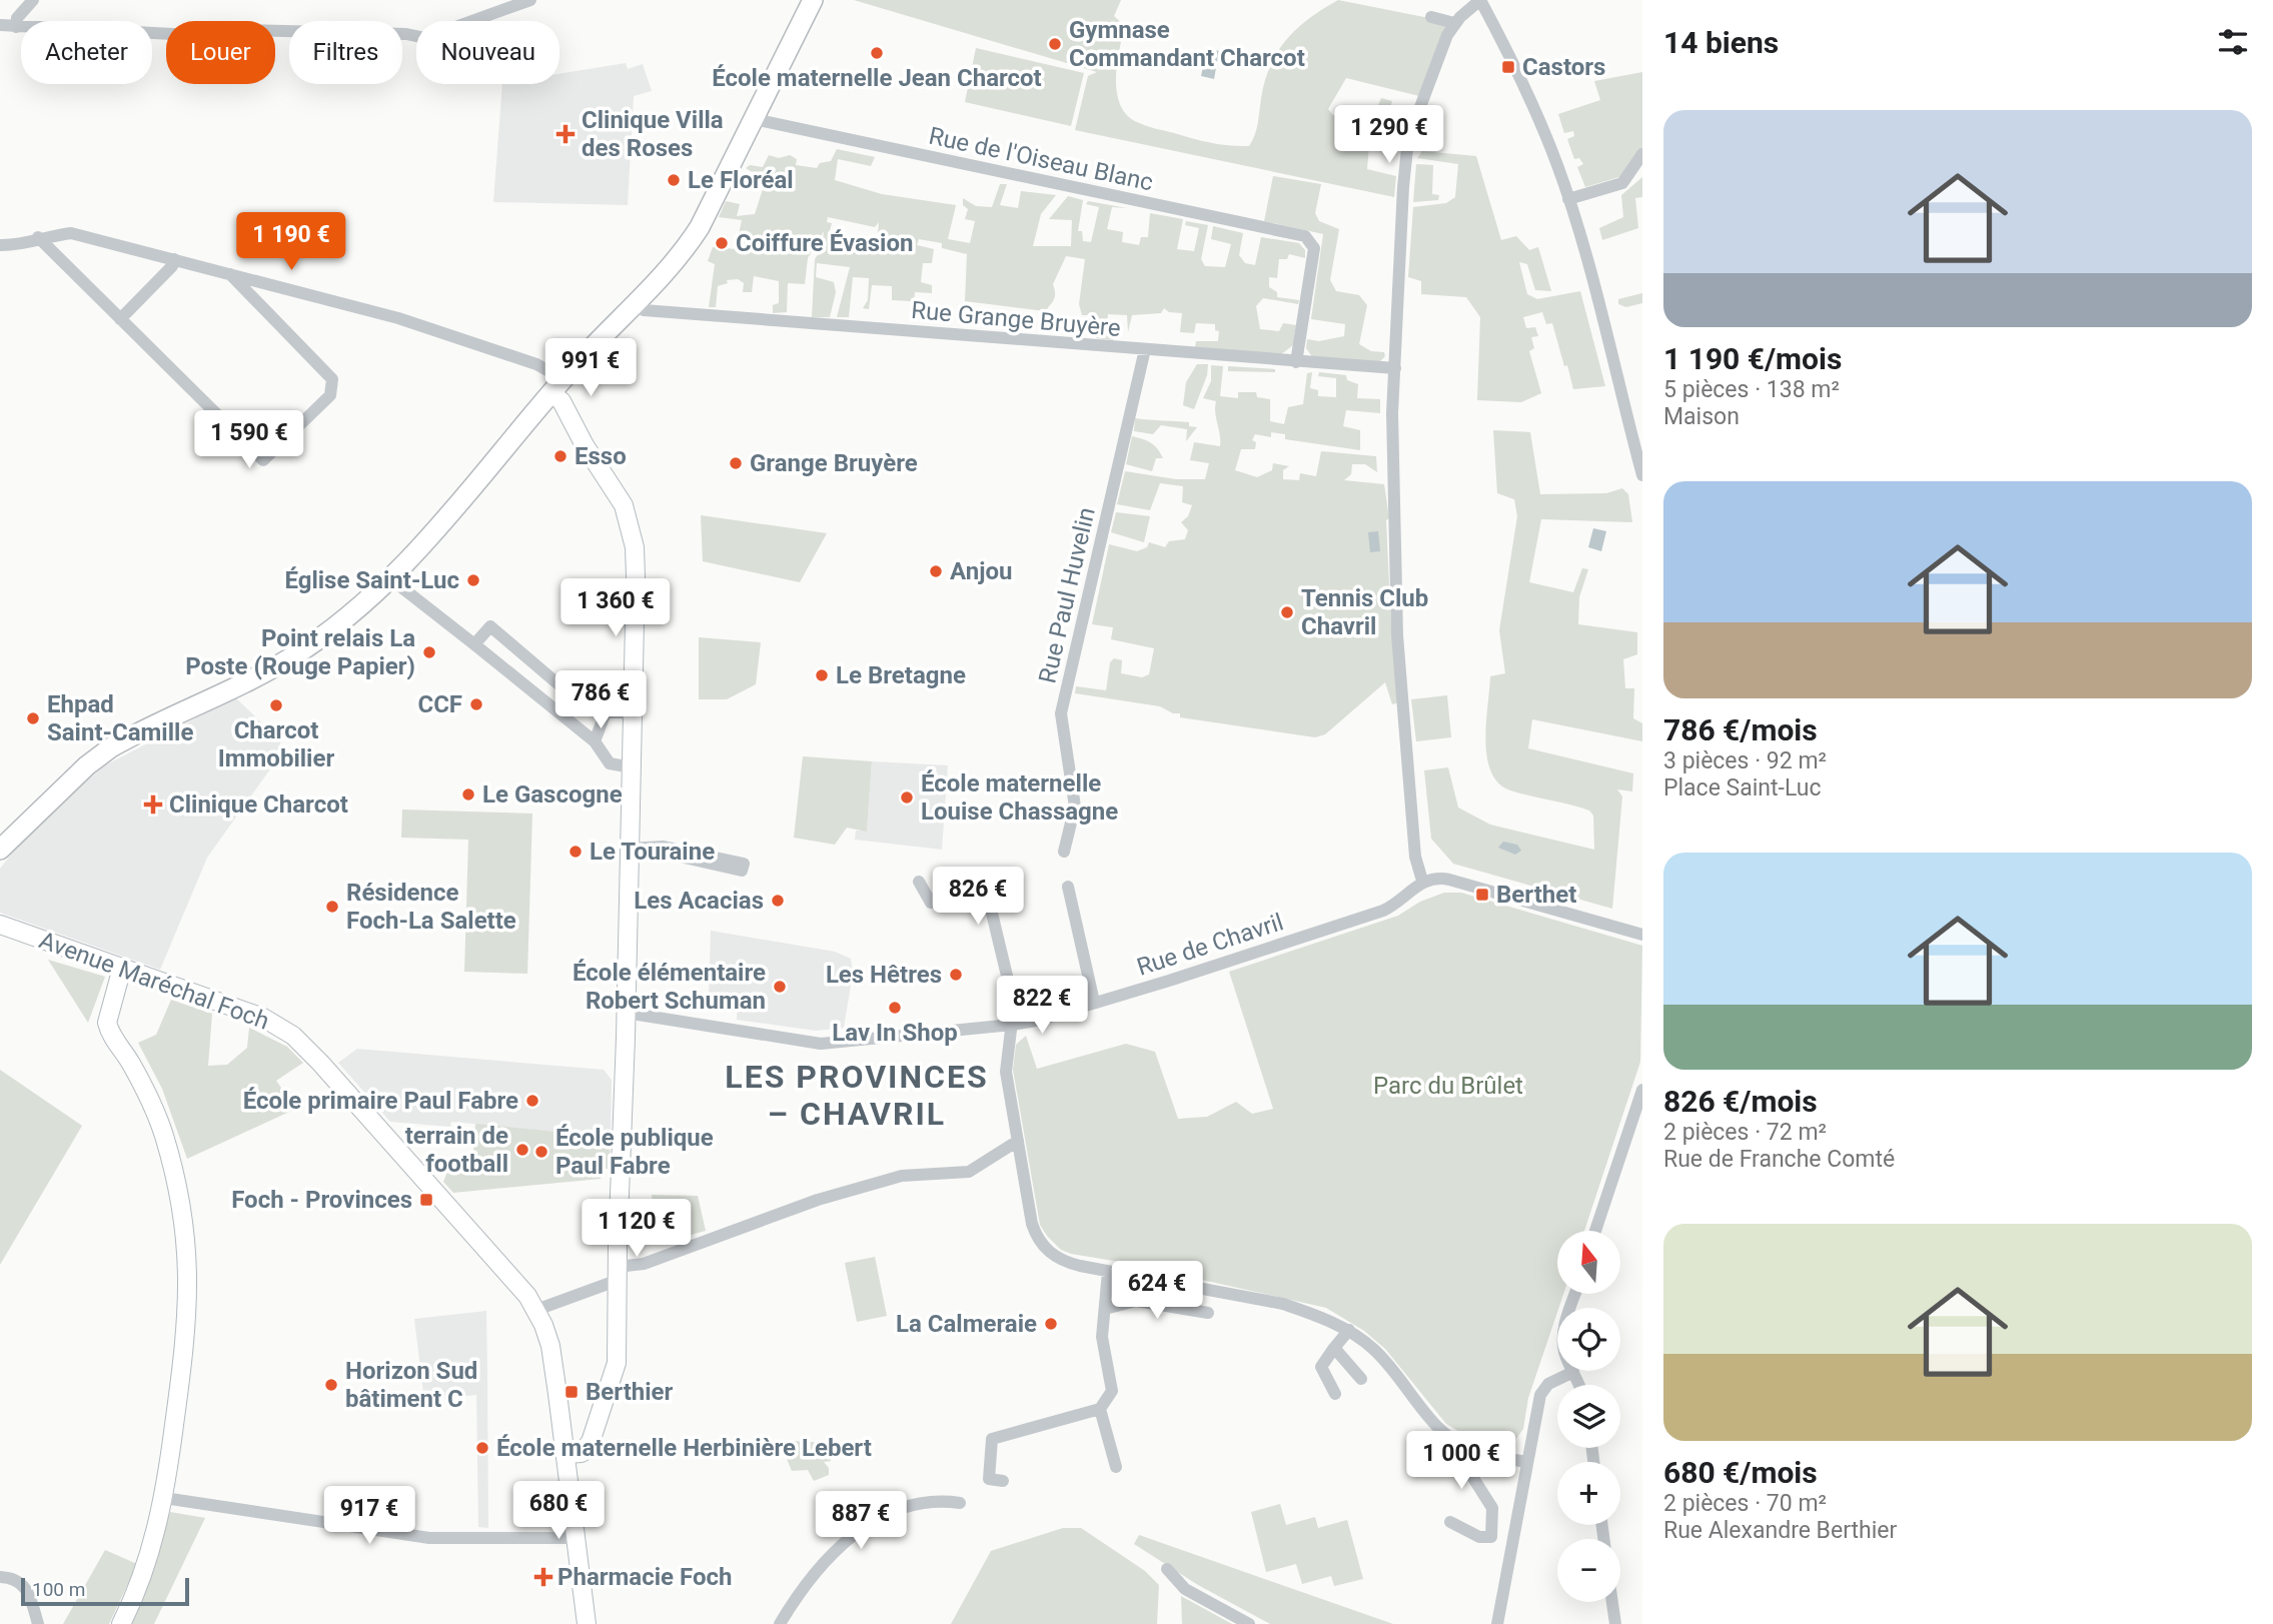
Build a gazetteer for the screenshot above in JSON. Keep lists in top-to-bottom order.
{
  "streets": {
    "main road": ["Avenue Maréchal Foch"],
    "street": [
      "Rue de l'Oiseau Blanc",
      "Rue Grange Bruyère",
      "Rue Paul Huvelin",
      "Rue de Chavril"
    ]
  },
  "crossings": [
    ["Rue de l'Oiseau Blanc", "Rue Grange Bruyère"],
    ["Rue Grange Bruyère", "Rue Paul Huvelin"]
  ],
  "districts": ["LES PROVINCES – CHAVRIL"],
  "parks": ["Parc du Brûlet"],
  "places": {
    "other": [
      "Gymnase Commandant Charcot",
      "École maternelle Jean Charcot",
      "Le Floréal",
      "Coiffure Évasion",
      "Esso",
      "Grange Bruyère",
      "Anjou",
      "Église Saint-Luc",
      "Tennis Club Chavril",
      "Point relais La Poste (Rouge Papier)",
      "Le Bretagne",
      "CCF",
      "Charcot Immobilier",
      "Ehpad Saint-Camille",
      "Le Gascogne",
      "École maternelle Louise Chassagne",
      "Le Touraine",
      "Les Acacias",
      "Résidence Foch-La Salette",
      "Les Hêtres",
      "École élémentaire Robert Schuman",
      "Lav In Shop",
      "École primaire Paul Fabre",
      "terrain de football",
      "École publique Paul Fabre",
      "La Calmeraie",
      "Horizon Sud bâtiment C",
      "École maternelle Herbinière Lebert"
    ],
    "transit": [
      "Castors",
      "Berthet",
      "Foch - Provinces",
      "Berthier"
    ],
    "health": ["Clinique Villa des Roses", "Clinique Charcot", "Pharmacie Foch"]
  },
  "scale_bar": "100 m",
  "north": "top",
  "page": {
    "heading": "14 biens",
    "chip": [
      "Acheter",
      "Louer",
      "Filtres",
      "Nouveau"
    ],
    "list": [
      {
        "name": "1 190 €/mois",
        "note": "5 pièces · 138 m² · Maison"
      },
      {
        "name": "786 €/mois",
        "note": "3 pièces · 92 m² · Place Saint-Luc"
      },
      {
        "name": "826 €/mois",
        "note": "2 pièces · 72 m² · Rue de Franche Comté"
      },
      {
        "name": "680 €/mois",
        "note": "2 pièces · 70 m² · Rue Alexandre Berthier"
      }
    ],
    "price": [
      "1 290 €",
      "1 190 €",
      "991 €",
      "1 590 €",
      "1 360 €",
      "786 €",
      "826 €",
      "822 €",
      "1 120 €",
      "624 €",
      "1 000 €",
      "680 €",
      "917 €",
      "887 €"
    ],
    "map_buttons": ["+", "−"],
    "scale": "100 m"
  }
}
